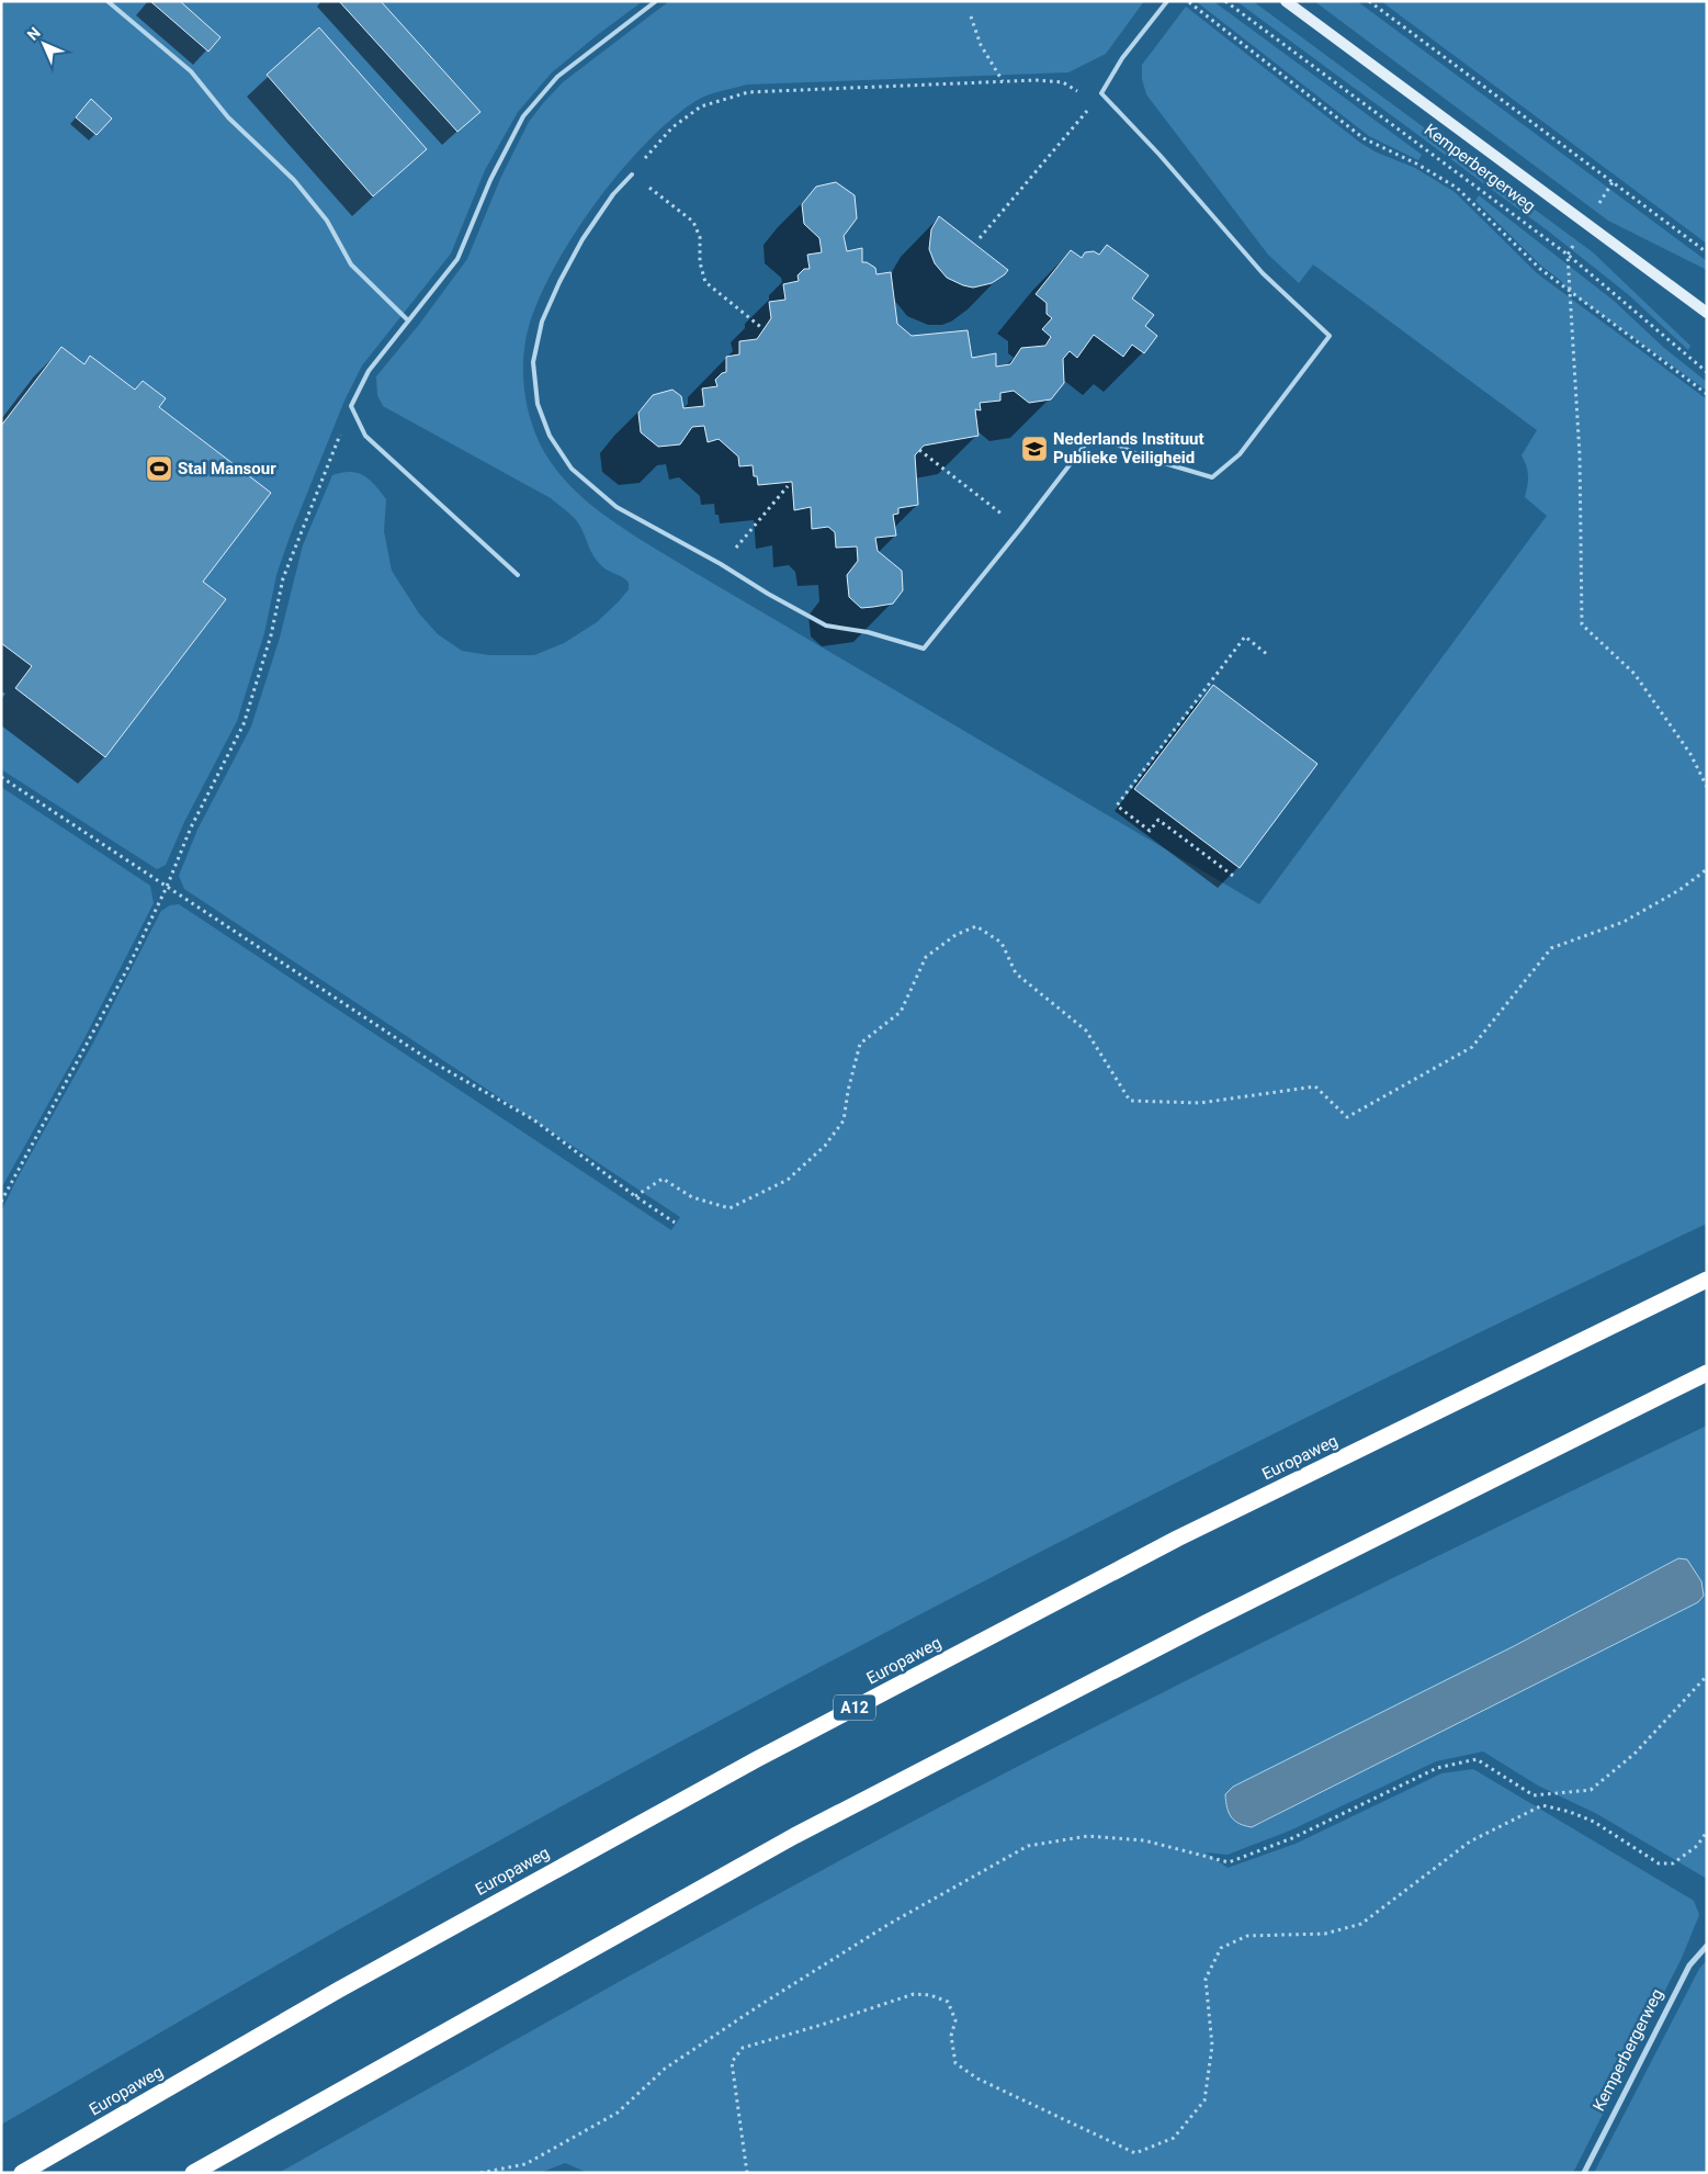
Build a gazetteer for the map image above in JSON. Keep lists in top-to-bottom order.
{
  "streets": {
    "highway": ["Europaweg", "A12"],
    "main road": ["Kemperbergerweg"]
  },
  "places": {
    "school or university": ["Nederlands Instituut Publieke Veiligheid"],
    "sports": ["Stal Mansour"]
  },
  "north": "top left"
}
